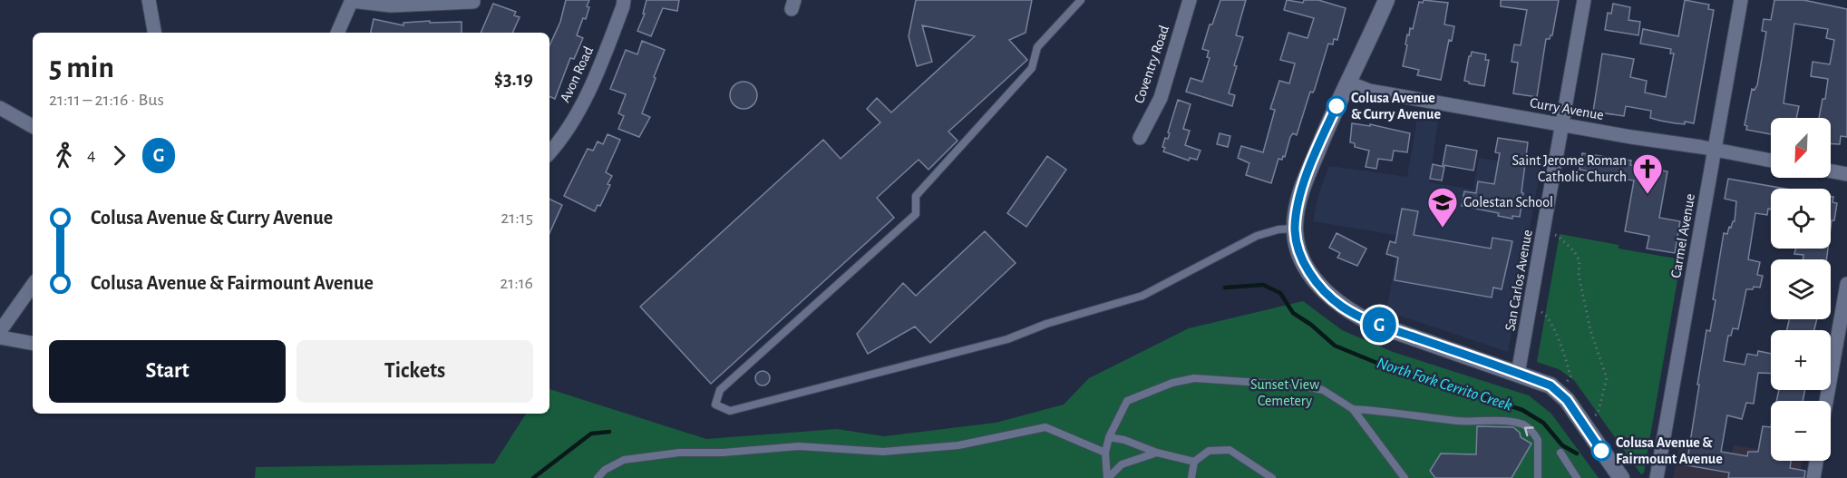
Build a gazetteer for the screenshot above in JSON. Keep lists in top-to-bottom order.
{
  "streets": {
    "street": [
      "Coventry Road",
      "Avon Road",
      "Curry Avenue",
      "Carmel Avenue",
      "San Carlos Avenue"
    ]
  },
  "crossings": [
    ["Curry Avenue", "Carmel Avenue"],
    ["Curry Avenue", "San Carlos Avenue"]
  ],
  "water": ["North Fork Cerrito Creek"],
  "parks": ["Sunset View Cemetery"],
  "places": {
    "other": ["Colusa Avenue & Curry Avenue", "Colusa Avenue & Fairmount Avenue"],
    "church": ["Saint Jerome Roman Catholic Church"],
    "school or university": ["Golestan School"]
  },
  "lines": ["bus line G"],
  "north": "bottom left",
  "page": {
    "on_map": "G",
    "heading": ["5 min", "21:11 – 21:16 · Bus", "$3.19"],
    "map_buttons": ["+", "−"],
    "legs": ["4", "G"],
    "list": [
      {
        "name": "Colusa Avenue & Curry Avenue",
        "value": "21:15"
      },
      {
        "name": "Colusa Avenue & Fairmount Avenue",
        "value": "21:16"
      }
    ],
    "buttons": ["Start", "Tickets"]
  }
}
